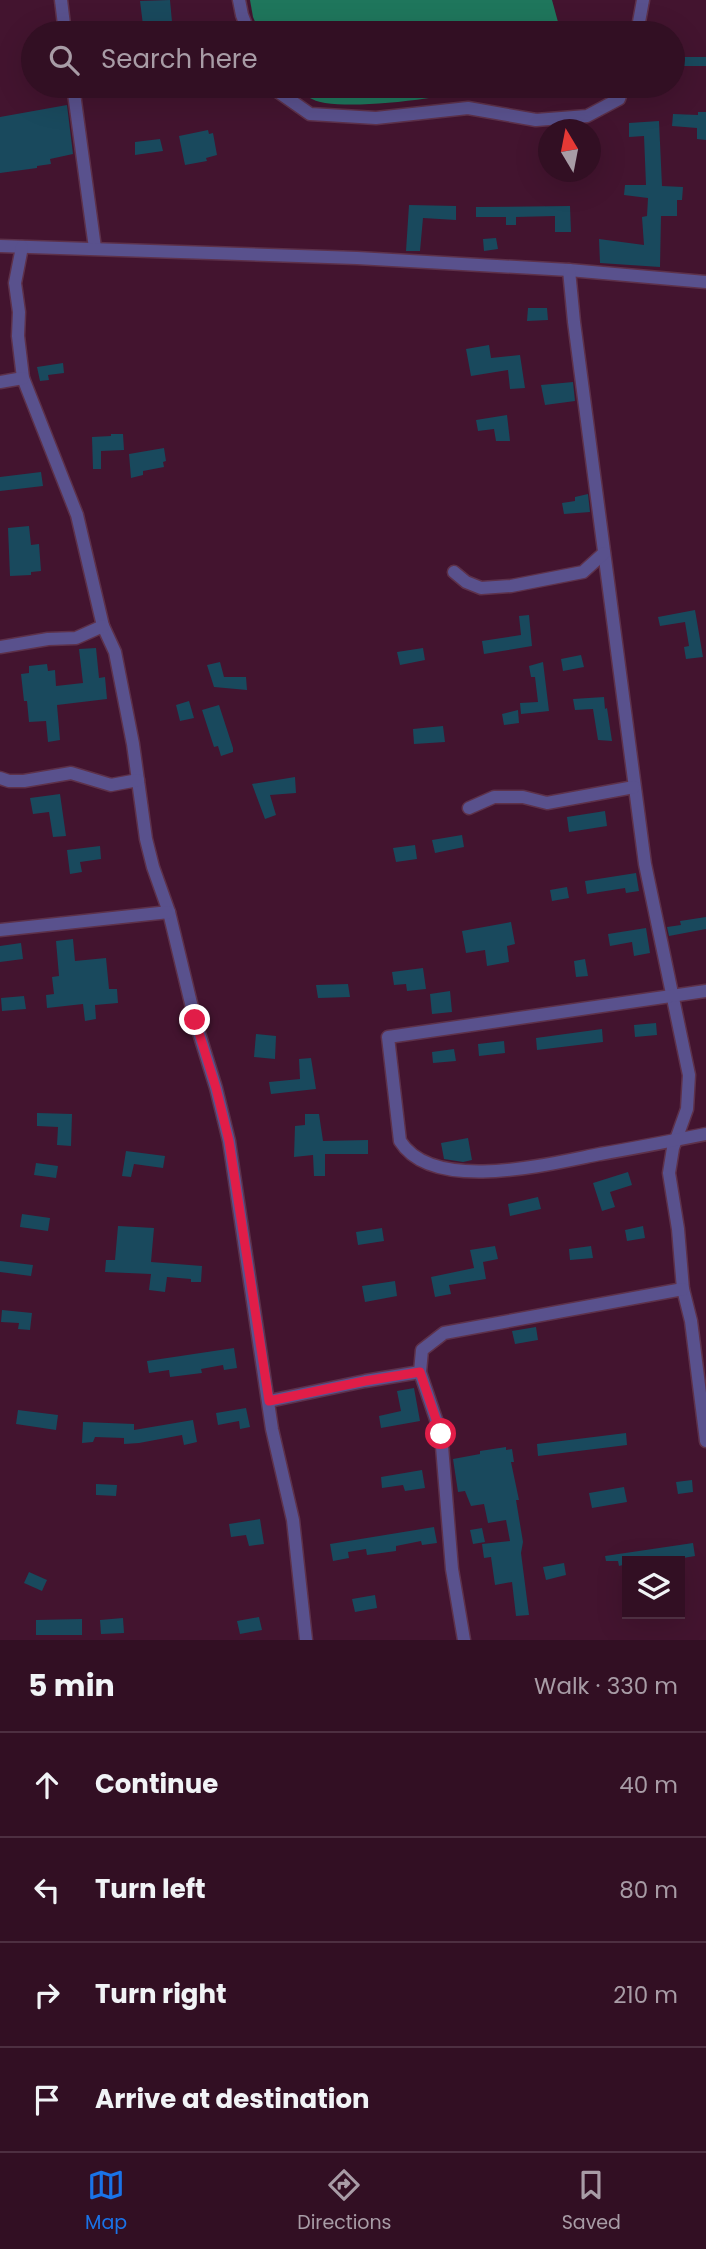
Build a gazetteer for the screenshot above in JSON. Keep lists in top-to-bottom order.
{
  "north": "top",
  "page": {
    "search": "Search here",
    "heading": ["5 min", "Walk · 330 m"],
    "list": [
      ["Continue", "40 m"],
      ["Turn left", "80 m"],
      ["Turn right", "210 m"],
      "Arrive at destination"
    ],
    "nav": ["Map", "Directions", "Saved"]
  }
}
